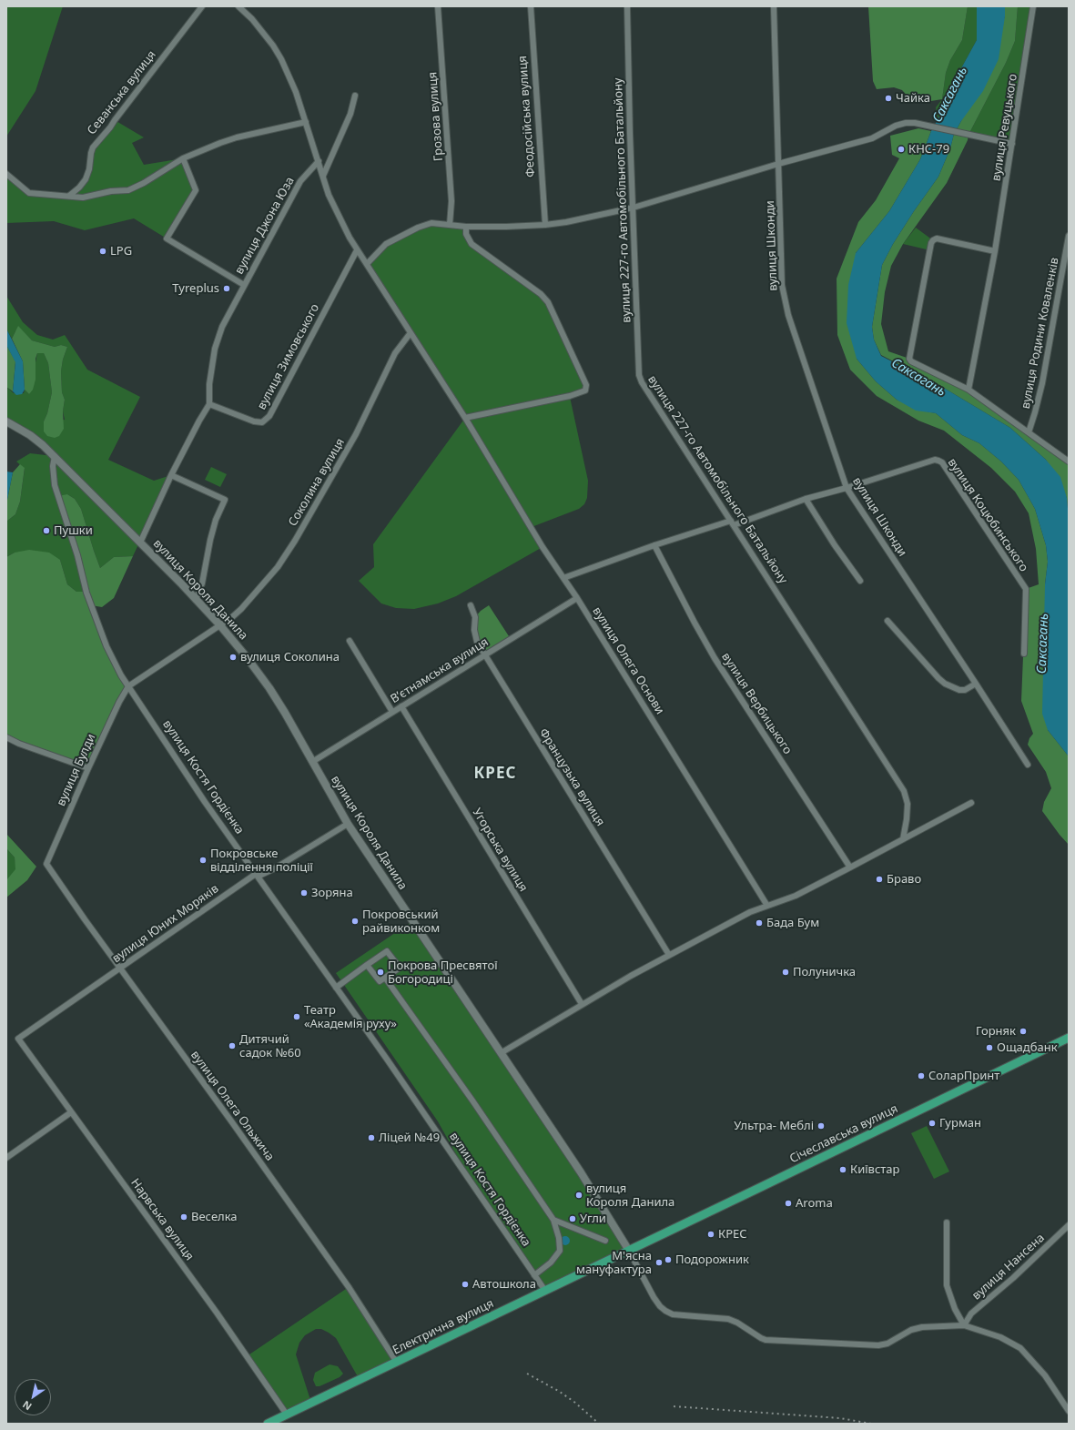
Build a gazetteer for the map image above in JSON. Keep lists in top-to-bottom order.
{
  "streets": {
    "main road": ["вулиця Короля Данила", "Січеславська вулиця", "Електрична вулиця"],
    "street": [
      "Севанська вулиця",
      "Грозова вулиця",
      "Феодосійська вулиця",
      "вулиця Ревуцького",
      "вулиця 227-го Автомобільного Батальйону",
      "вулиця Джона Юза",
      "вулиця Шконди",
      "вулиця Родини Коваленків",
      "вулиця Зимовського",
      "Соколина вулиця",
      "вулиця Коцюбинського",
      "вулиця Олега Основи",
      "Вʼєтнамська вулиця",
      "вулиця Вербицького",
      "вулиця Булди",
      "вулиця Костя Гордієнка",
      "Французька вулиця",
      "Угорська вулиця",
      "вулиця Юних Моряків",
      "вулиця Олега Ольжича",
      "Нарвська вулиця",
      "вулиця Нансена"
    ]
  },
  "crossings": [
    ["вулиця 227-го Автомобільного Батальйону", "вулиця Коцюбинського"],
    ["вулиця Джона Юза", "вулиця Зимовського"],
    ["вулиця Джона Юза", "вулиця Олега Основи"],
    ["вулиця Шконди", "вулиця Коцюбинського"],
    ["вулиця Зимовського", "вулиця Олега Основи"],
    ["Соколина вулиця", "вулиця Короля Данила"],
    ["Соколина вулиця", "вулиця Олега Основи"],
    ["Соколина вулиця", "вулиця Булди"],
    ["Соколина вулиця", "вулиця Костя Гордієнка"],
    ["вулиця Короля Данила", "Вʼєтнамська вулиця"],
    ["вулиця Короля Данила", "вулиця Костя Гордієнка"],
    ["вулиця Короля Данила", "вулиця Юних Моряків"],
    ["вулиця Короля Данила", "Січеславська вулиця"],
    ["вулиця Короля Данила", "Електрична вулиця"],
    ["вулиця Олега Основи", "Вʼєтнамська вулиця"],
    ["Вʼєтнамська вулиця", "Французька вулиця"],
    ["Вʼєтнамська вулиця", "Угорська вулиця"],
    ["вулиця Булди", "вулиця Костя Гордієнка"],
    ["вулиця Булди", "вулиця Олега Ольжича"],
    ["вулиця Костя Гордієнка", "вулиця Юних Моряків"],
    ["вулиця Костя Гордієнка", "Електрична вулиця"],
    ["вулиця Юних Моряків", "вулиця Олега Ольжича"],
    ["вулиця Юних Моряків", "Нарвська вулиця"],
    ["вулиця Олега Ольжича", "Електрична вулиця"],
    ["Січеславська вулиця", "Електрична вулиця"],
    ["Нарвська вулиця", "Електрична вулиця"]
  ],
  "districts": ["КРЕС"],
  "water": ["Саксагань"],
  "places": [
    "Чайка",
    "КНС-79",
    "LPG",
    "Tyreplus",
    "Пушки",
    "вулиця Соколина",
    "Покровське відділення поліції",
    "Браво",
    "Зоряна",
    "Покровський райвиконком",
    "Бада Бум",
    "Покрова Пресвятої Богородиці",
    "Полуничка",
    "Театр «Академія руху»",
    "Горняк",
    "Дитячий садок №60",
    "Ощадбанк",
    "СоларПринт",
    "Гурман",
    "Ультра- Меблі",
    "Ліцей №49",
    "Київстар",
    "вулиця Короля Данила",
    "Aroma",
    "Веселка",
    "Угли",
    "КРЕС",
    "Подорожник",
    "М'ясна мануфактура",
    "Автошкола"
  ],
  "north": "bottom left"
}
